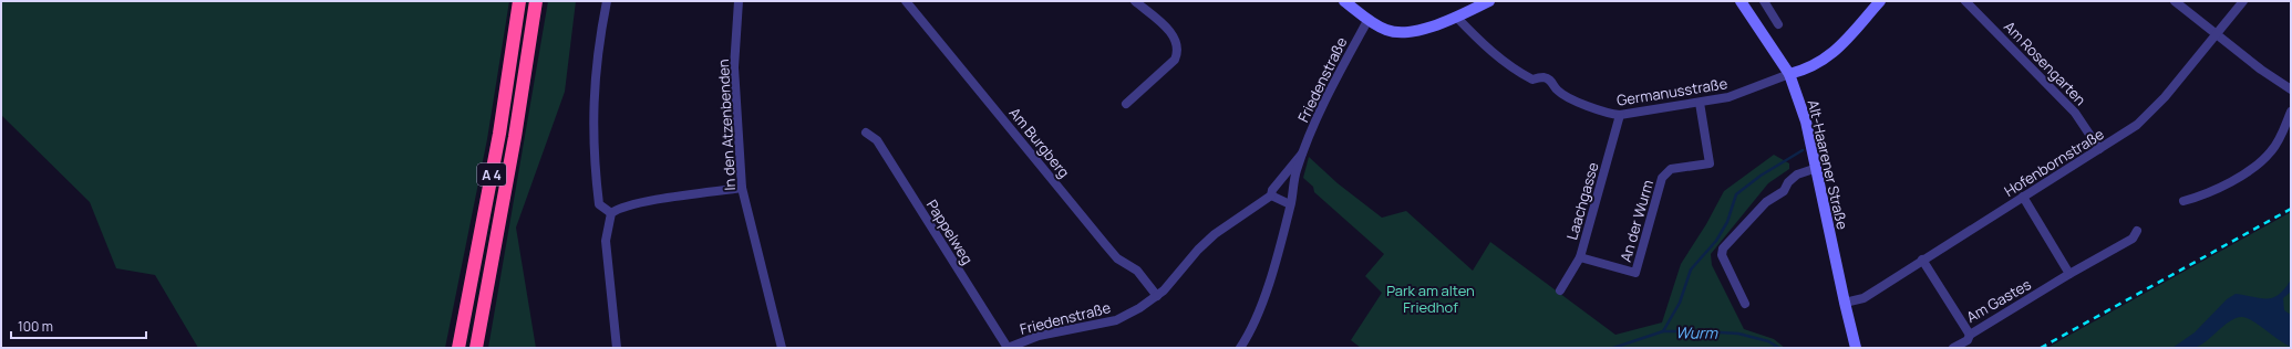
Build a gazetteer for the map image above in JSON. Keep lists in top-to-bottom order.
{
  "streets": {
    "highway": ["A 4"],
    "main road": ["Alt-Haarener Straße"],
    "street": [
      "Am Rosengarten",
      "Friedenstraße",
      "Germanusstraße",
      "In den Atzenbenden",
      "Am Burgberg",
      "Hofenbornstraße",
      "Laachgasse",
      "An der Wurm",
      "Pappelweg",
      "Am Gastes"
    ]
  },
  "crossings": [
    ["Am Rosengarten", "Hofenbornstraße"],
    ["Friedenstraße", "Am Burgberg"],
    ["Friedenstraße", "Pappelweg"],
    ["Germanusstraße", "Alt-Haarener Straße"],
    ["Germanusstraße", "Laachgasse"],
    ["Germanusstraße", "An der Wurm"],
    ["Hofenbornstraße", "Alt-Haarener Straße"],
    ["Hofenbornstraße", "Am Gastes"],
    ["Laachgasse", "An der Wurm"]
  ],
  "water": ["Wurm"],
  "parks": ["Park am alten Friedhof"],
  "scale_bar": "100 m"
}
